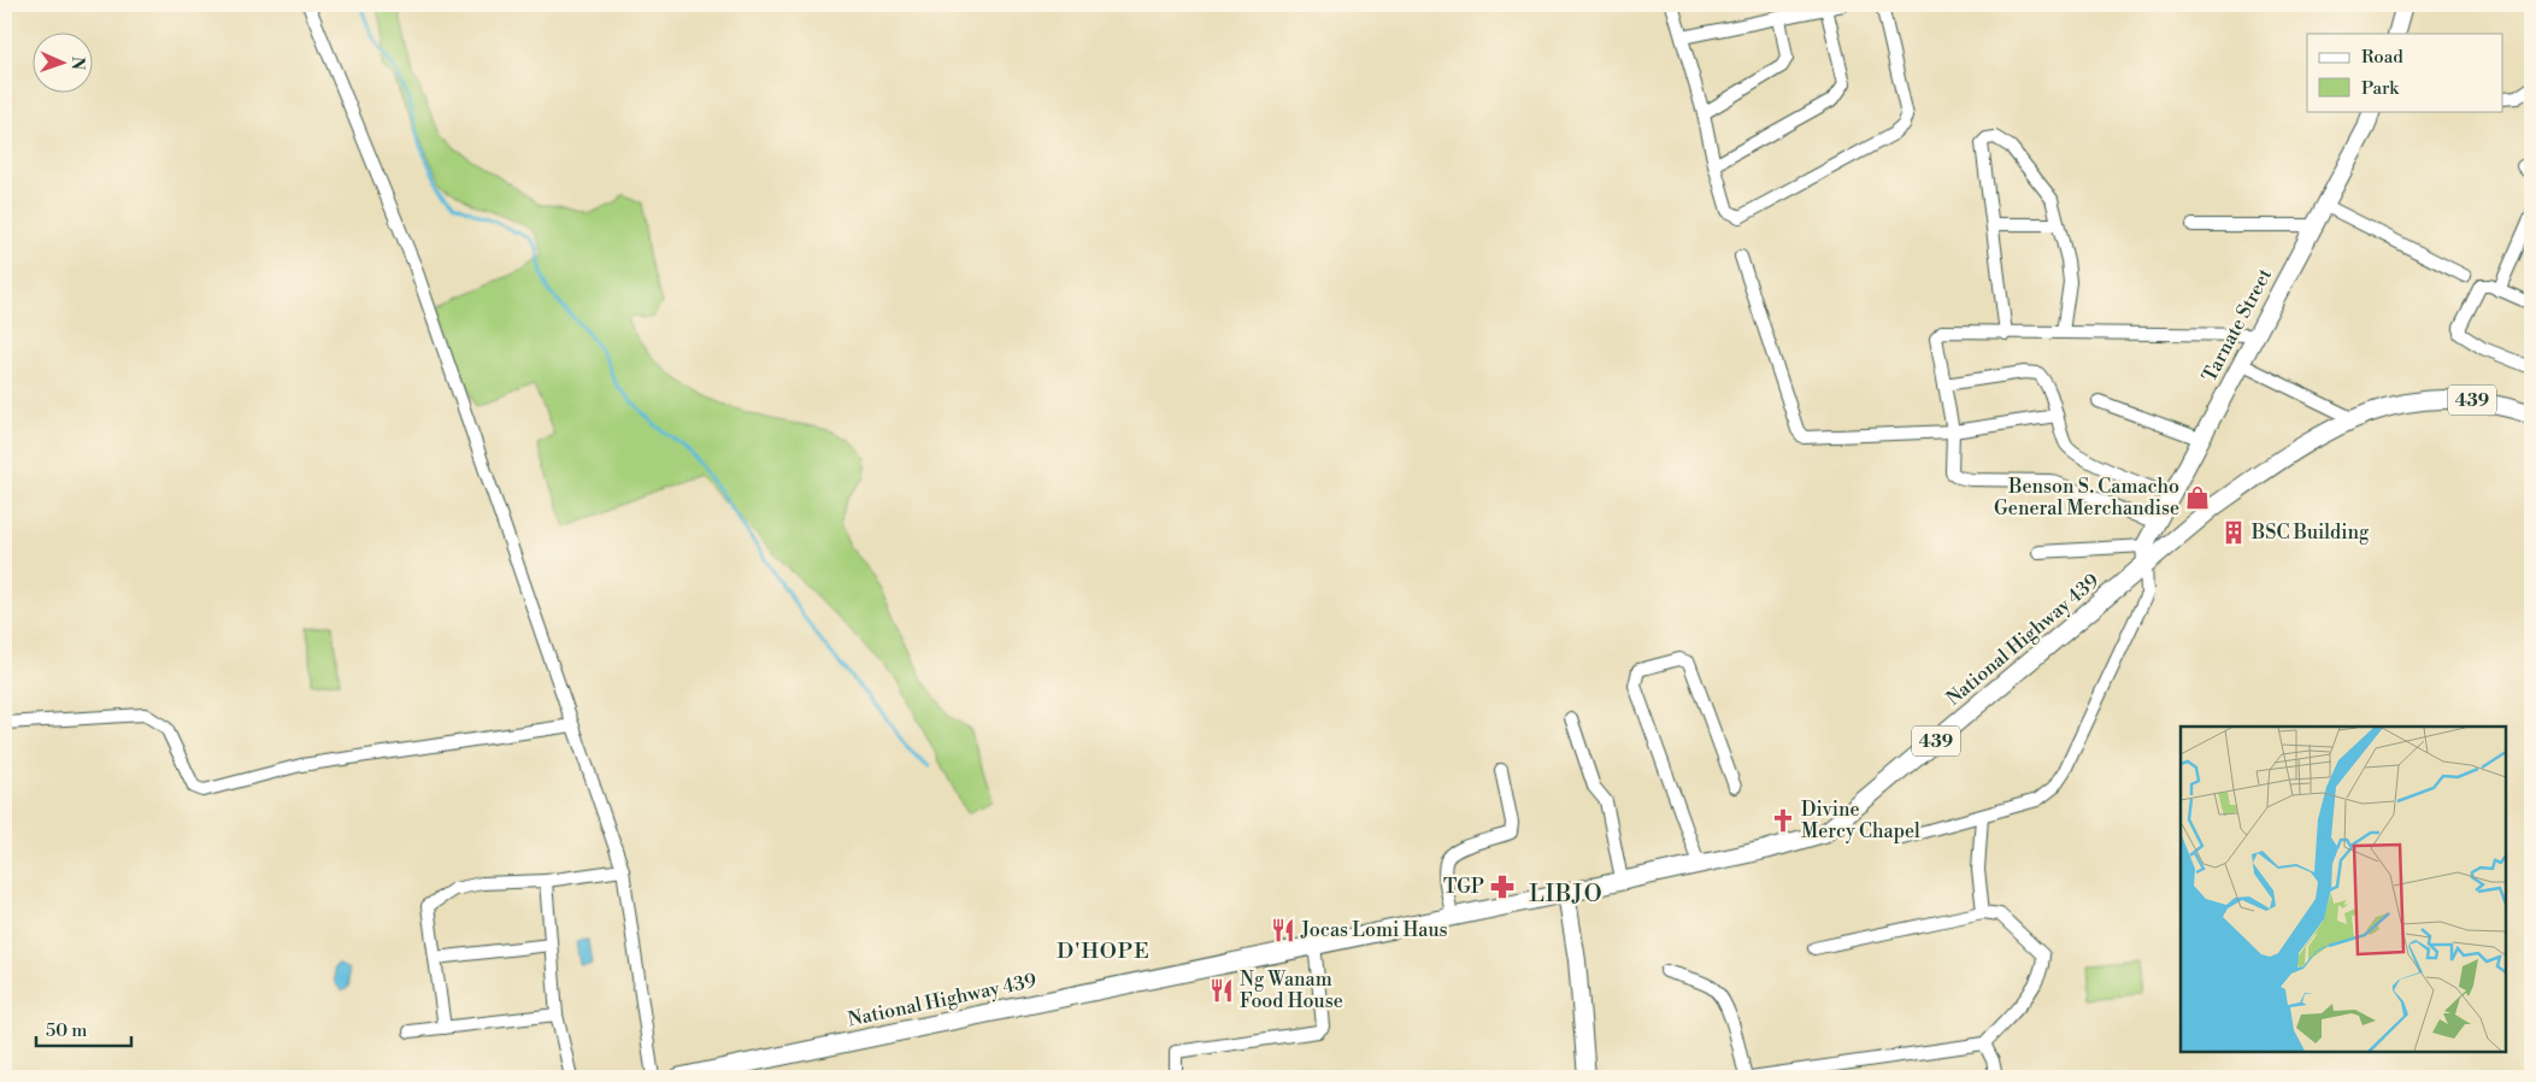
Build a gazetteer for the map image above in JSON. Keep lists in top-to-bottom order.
{
  "streets": {
    "main road": ["439", "National Highway 439"],
    "street": ["Tarnate Street"]
  },
  "crossings": [
    ["Tarnate Street", "National Highway 439"]
  ],
  "districts": ["LIBJO", "D'HOPE"],
  "places": {
    "shop": ["Benson S. Camacho General Merchandise"],
    "building": ["BSC Building"],
    "church": ["Divine Mercy Chapel"],
    "pharmacy": ["TGP"],
    "restaurant": ["Jocas Lomi Haus", "Ng Wanam Food House"]
  },
  "legend": ["Road", "Park"],
  "scale_bar": "50 m",
  "north": "right"
}
